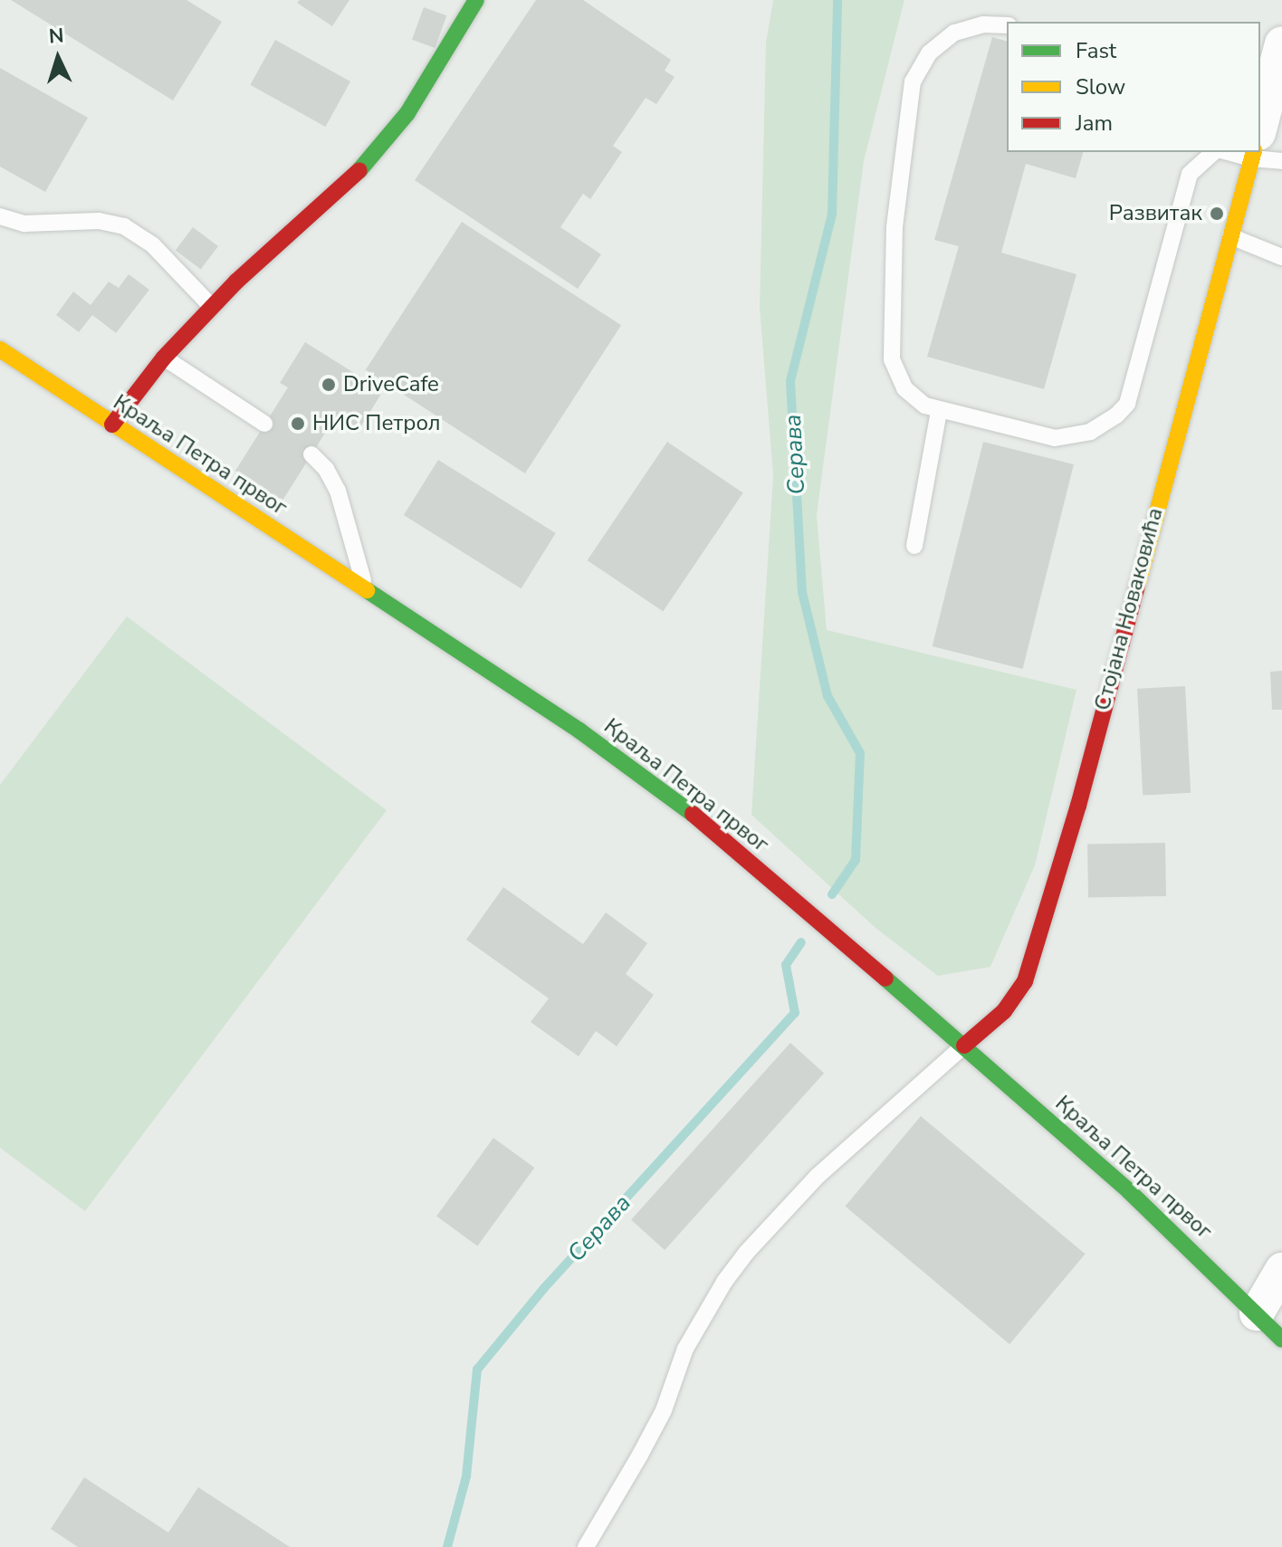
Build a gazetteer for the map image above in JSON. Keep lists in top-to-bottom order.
{
  "streets": {
    "main road": ["Краља Петра првог", "Стојана Новаковића"]
  },
  "crossings": [
    ["Краља Петра првог", "Стојана Новаковића"]
  ],
  "water": ["Серава"],
  "places": ["Развитак", "DriveCafe", "НИС Петрол"],
  "legend": ["Fast", "Slow", "Jam"],
  "north": "top"
}
